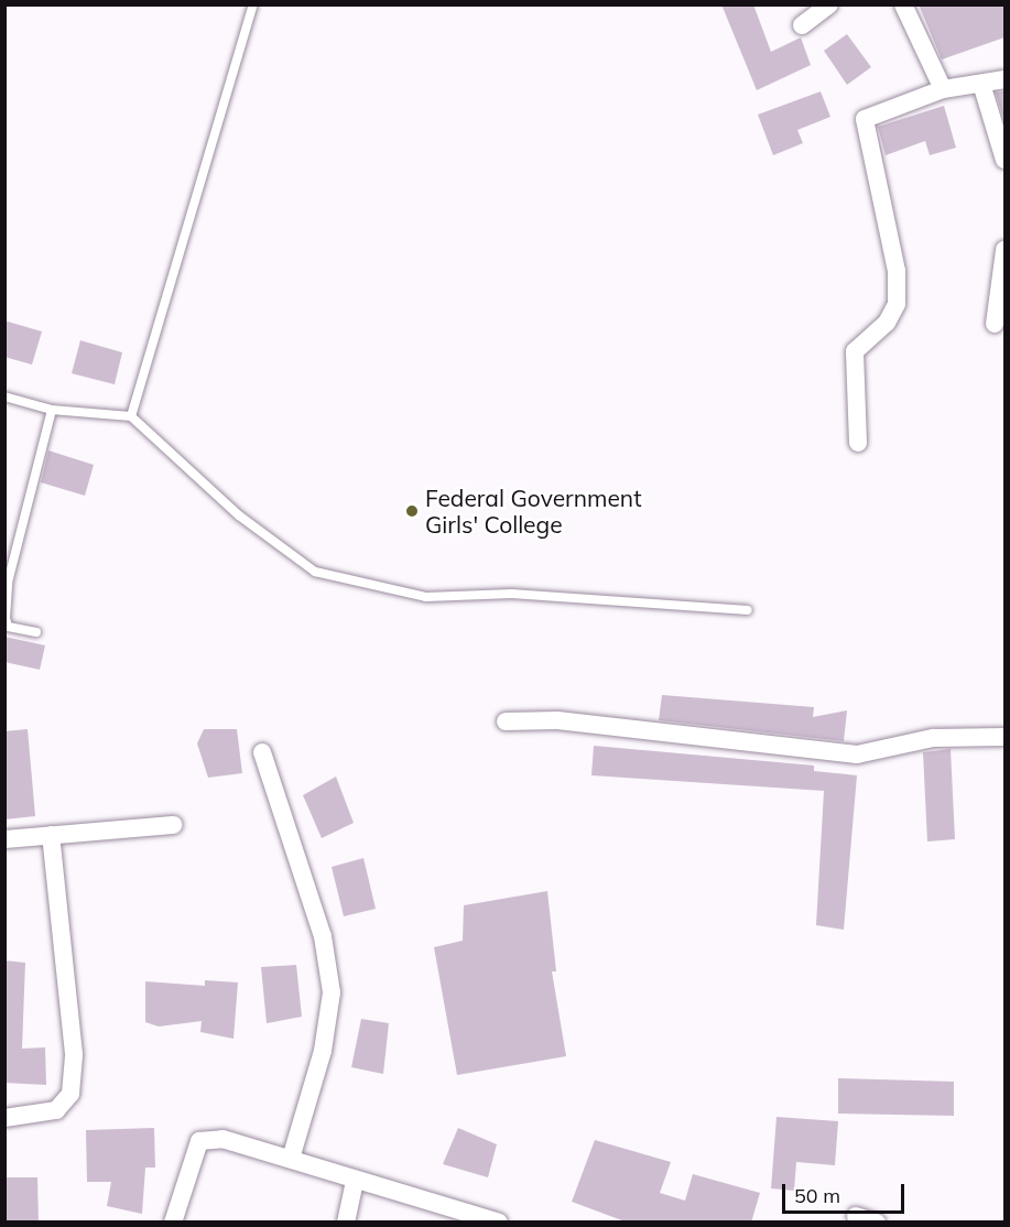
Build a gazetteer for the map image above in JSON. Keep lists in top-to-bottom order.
{
  "places": ["Federal Government Girls' College"],
  "scale_bar": "50 m"
}
